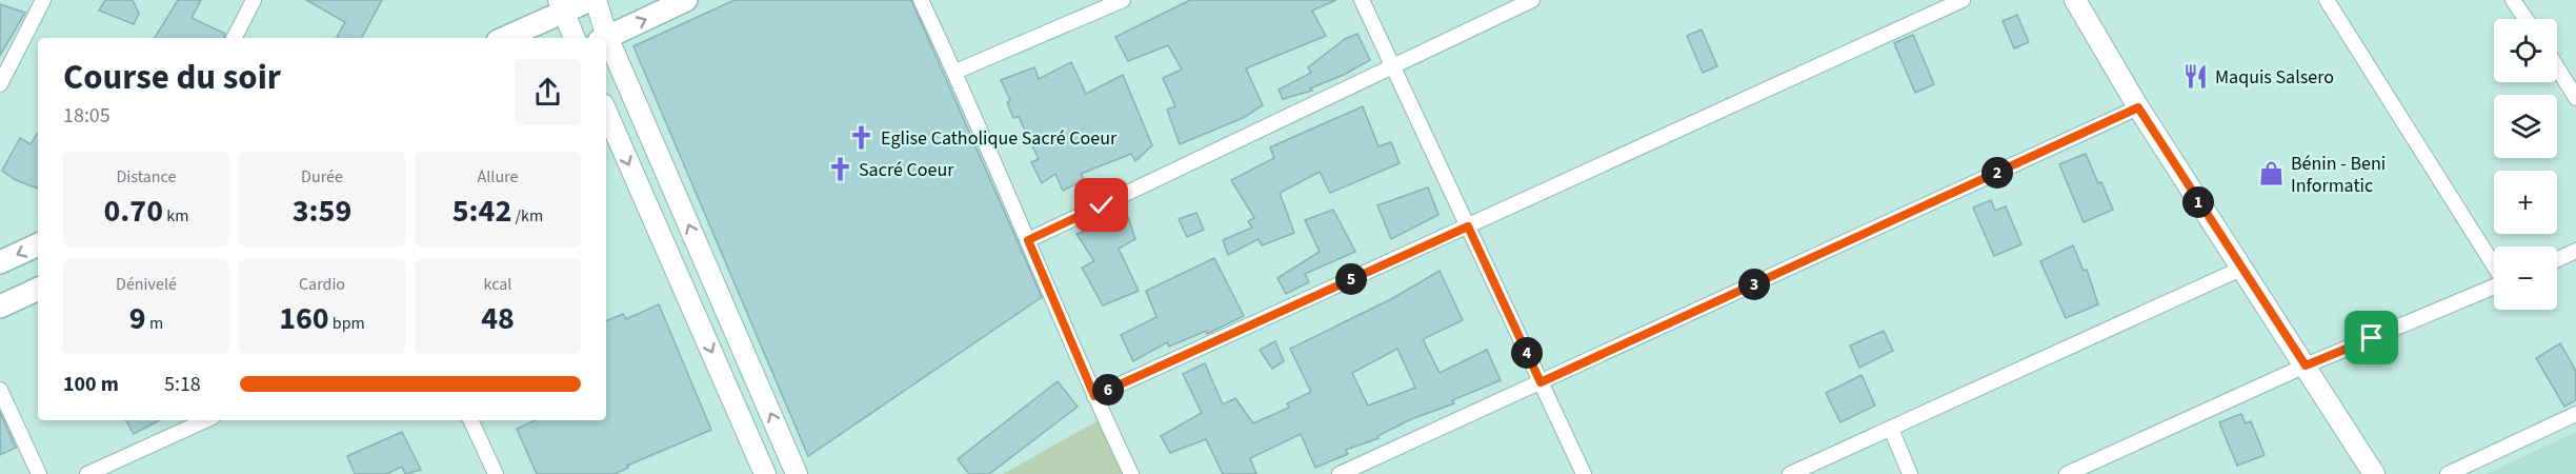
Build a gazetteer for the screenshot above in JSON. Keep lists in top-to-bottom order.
{
  "places": {
    "restaurant": ["Maquis Salsero"],
    "church": ["Eglise Catholique Sacré Coeur", "Sacré Coeur"],
    "shop": ["Bénin - Beni Informatic"]
  },
  "page": {
    "map_buttons": ["+", "−"],
    "heading": ["Course du soir", "18:05"],
    "stats": [
      ["Distance", "0.70 km"],
      ["Durée", "3:59"],
      ["Allure", "5:42 /km"],
      ["Dénivelé", "9 m"],
      ["Cardio", "160 bpm"],
      ["kcal", "48"]
    ],
    "pins": [
      "2",
      "1",
      "5",
      "3",
      "4",
      "6"
    ],
    "list": [
      {
        "name": "100 m",
        "note": "5:18"
      }
    ]
  }
}
